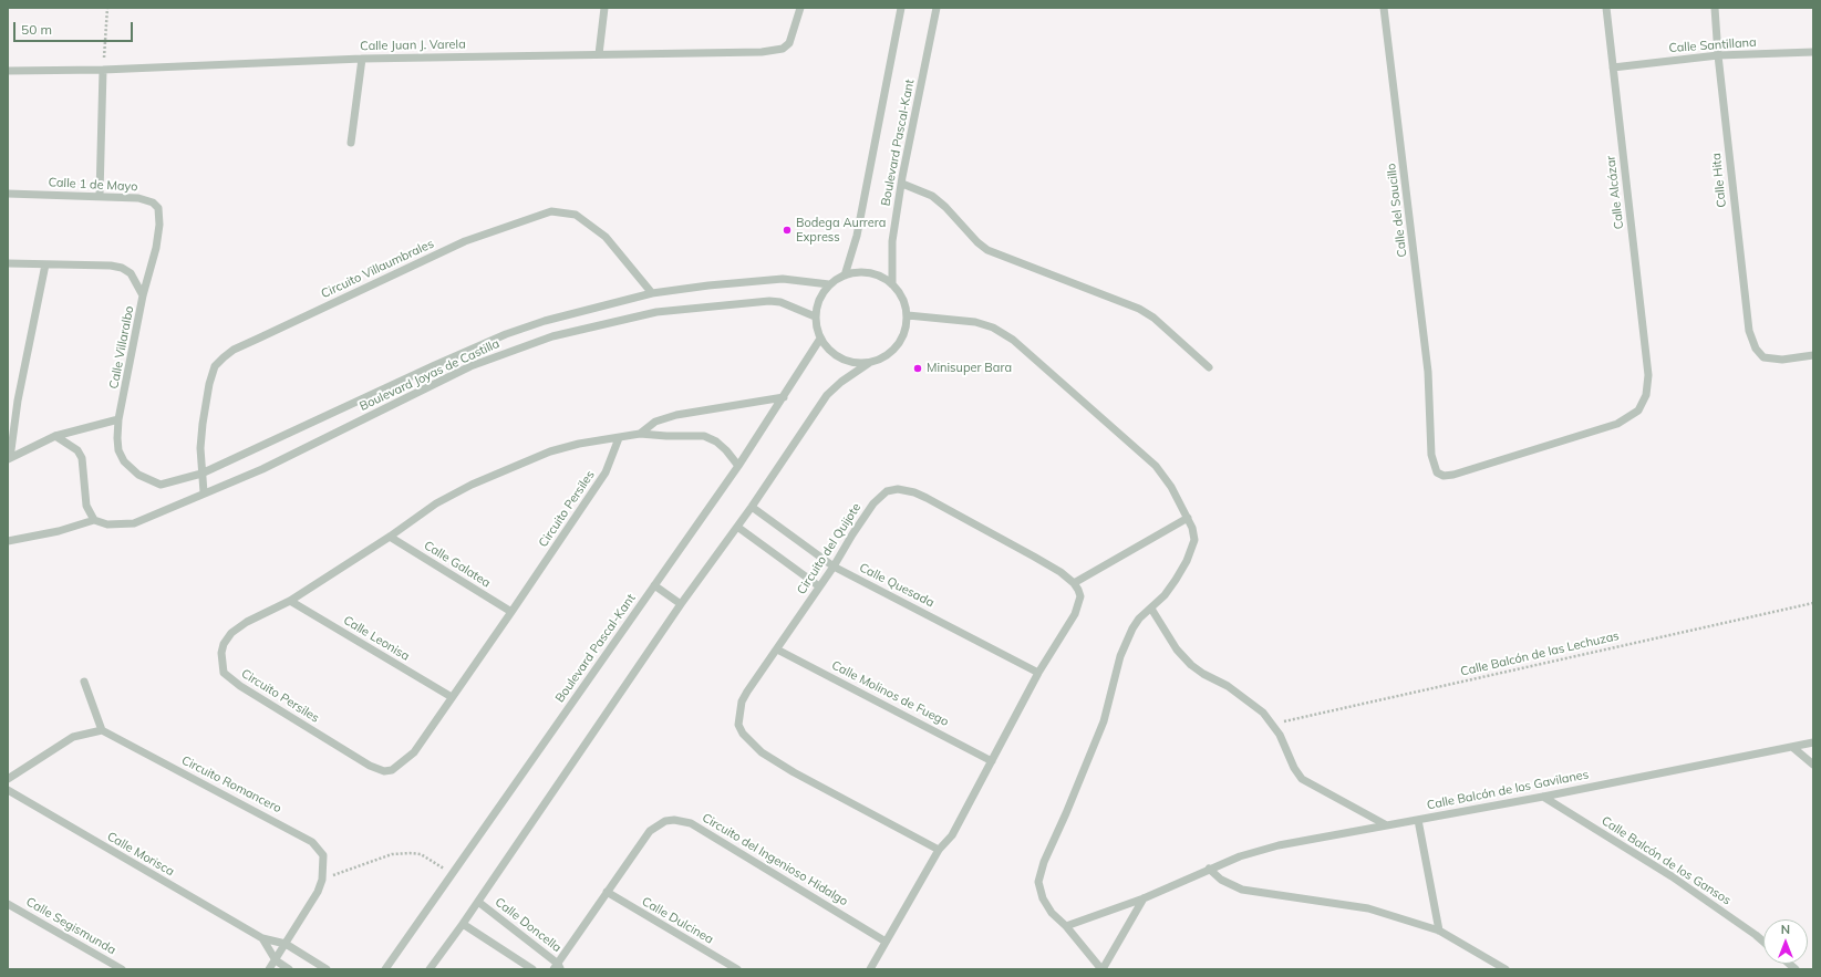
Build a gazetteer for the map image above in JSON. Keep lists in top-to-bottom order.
{
  "streets": {
    "street": [
      "Calle Juan J. Varela",
      "Calle Santillana",
      "Boulevard Pascal-Kant",
      "Calle Hita",
      "Calle 1 de Mayo",
      "Calle Alcázar",
      "Calle del Saucillo",
      "Circuito Villaumbrales",
      "Calle Villaralbo",
      "Boulevard Joyas de Castilla",
      "Circuito Persiles",
      "Circuito del Quijote",
      "Calle Galatea",
      "Calle Quesada",
      "Calle Leonisa",
      "Calle Molinos de Fuego",
      "Circuito Romancero",
      "Calle Balcón de los Gavilanes",
      "Calle Morisca",
      "Circuito del Ingenioso Hidalgo",
      "Calle Balcón de los Gansos",
      "Calle Dulcinea",
      "Calle Doncella",
      "Calle Segismunda"
    ],
    "path": ["Calle Balcón de las Lechuzas"]
  },
  "crossings": [
    ["Calle Santillana", "Calle Hita"],
    ["Calle Santillana", "Calle Alcázar"],
    ["Boulevard Pascal-Kant", "Boulevard Joyas de Castilla"],
    ["Boulevard Pascal-Kant", "Circuito Persiles"],
    ["Calle 1 de Mayo", "Calle Villaralbo"],
    ["Calle Alcázar", "Calle del Saucillo"],
    ["Circuito Villaumbrales", "Boulevard Joyas de Castilla"],
    ["Calle Villaralbo", "Boulevard Joyas de Castilla"],
    ["Circuito Persiles", "Calle Galatea"],
    ["Circuito Persiles", "Calle Leonisa"],
    ["Circuito del Quijote", "Calle Quesada"],
    ["Circuito del Quijote", "Calle Molinos de Fuego"],
    ["Circuito Romancero", "Calle Morisca"],
    ["Calle Balcón de los Gavilanes", "Calle Balcón de los Gansos"],
    ["Circuito del Ingenioso Hidalgo", "Calle Dulcinea"],
    ["Circuito del Ingenioso Hidalgo", "Calle Doncella"]
  ],
  "places": ["Bodega Aurrera Express", "Minisuper Bara"],
  "scale_bar": "50 m",
  "north": "top"
}
